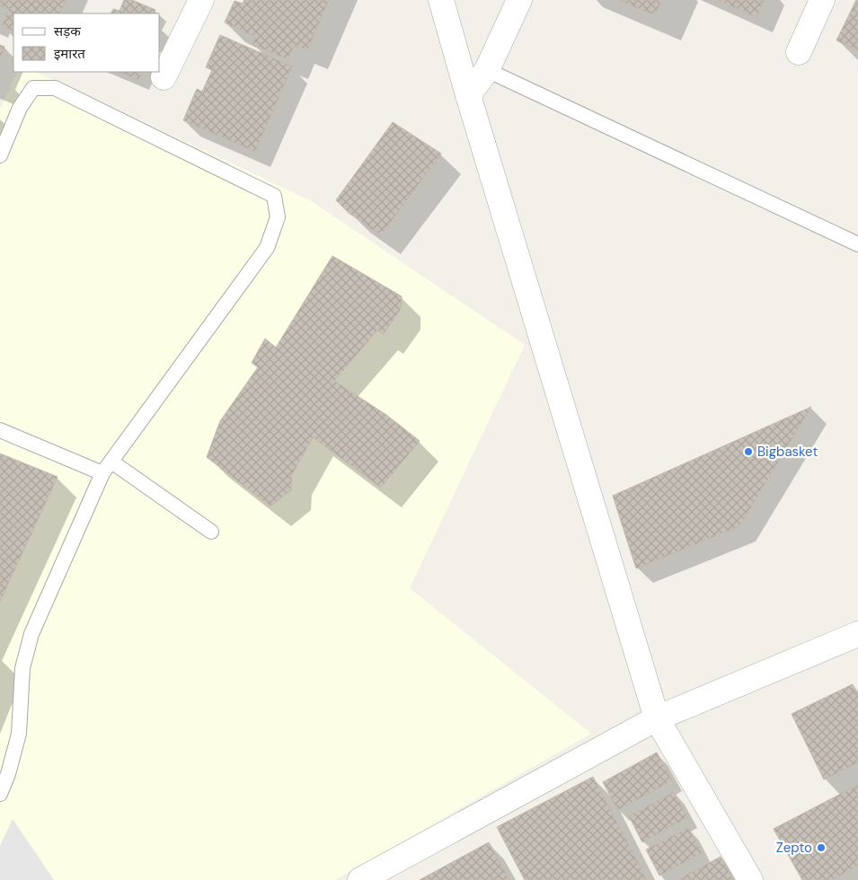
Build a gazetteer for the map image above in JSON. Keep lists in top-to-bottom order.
{
  "places": ["Bigbasket", "Zepto"],
  "legend": ["सड़क", "इमारत"]
}
